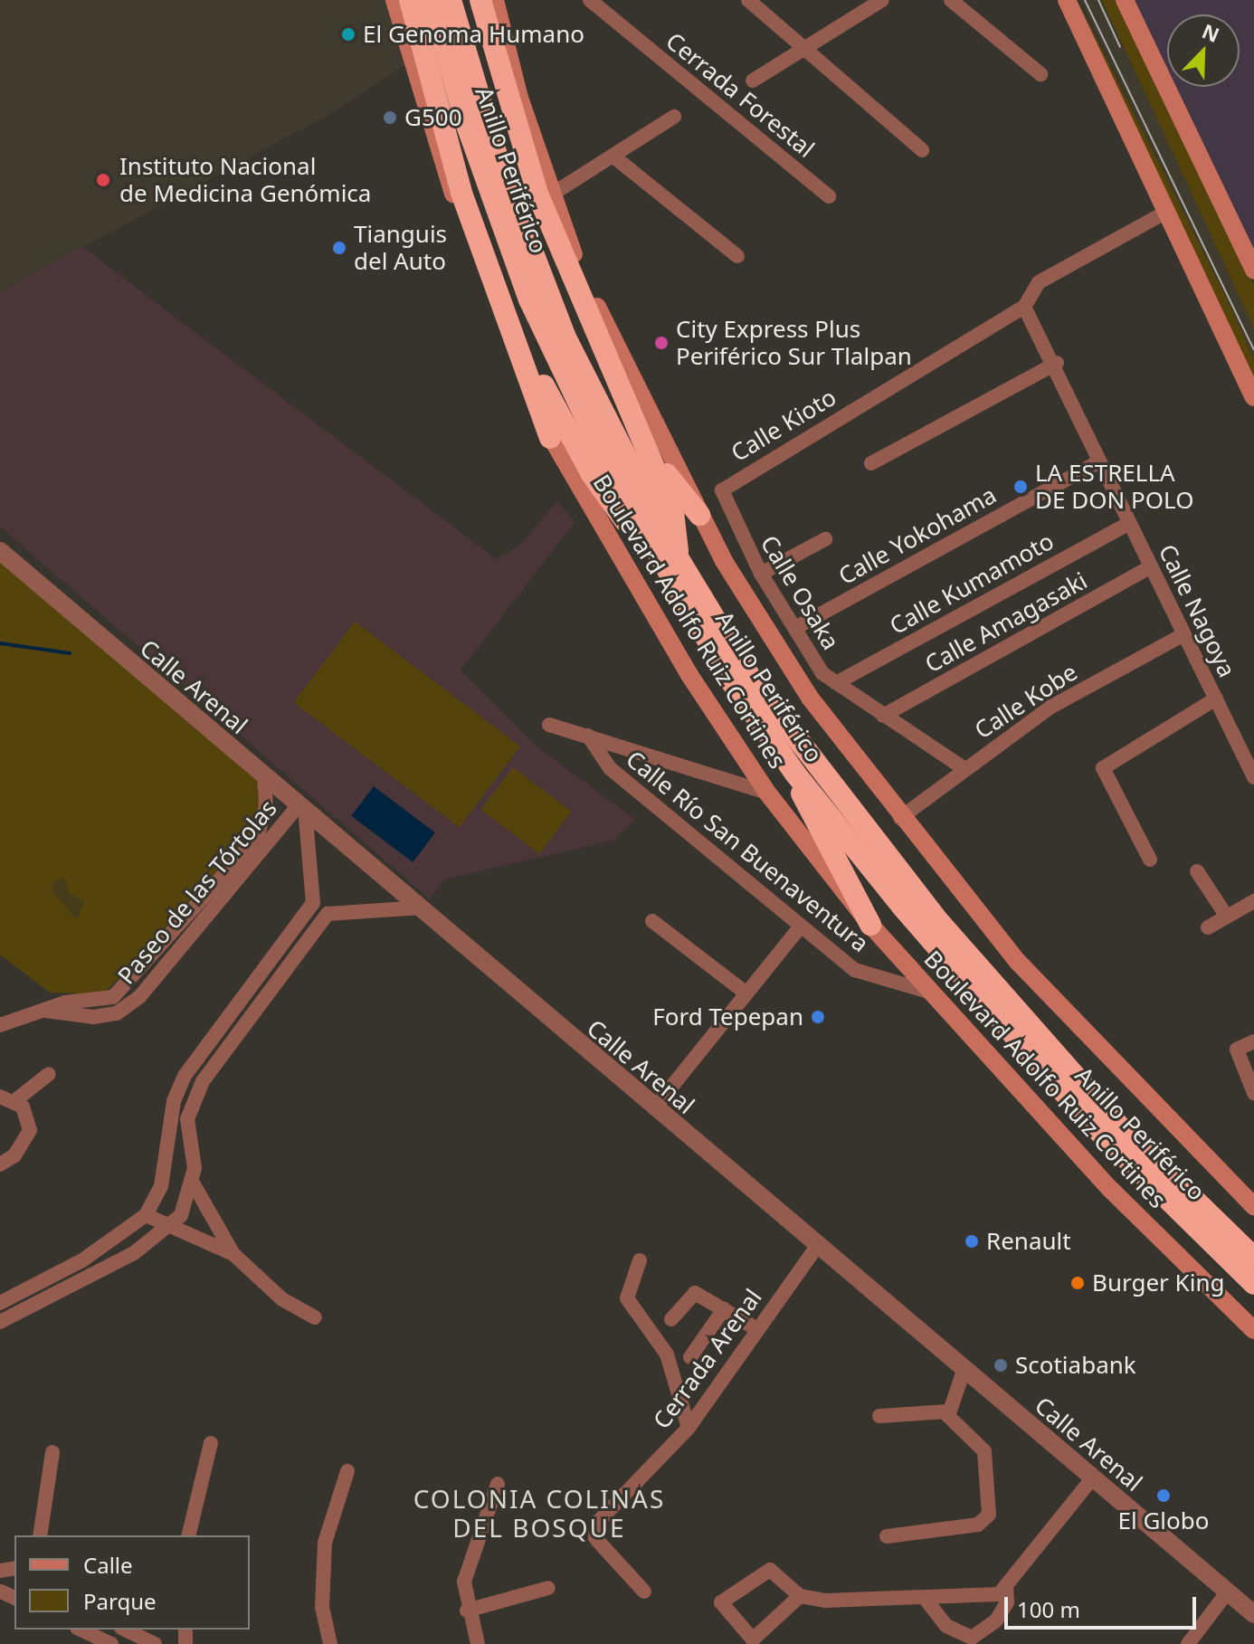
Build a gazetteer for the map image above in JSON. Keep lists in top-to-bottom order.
{
  "streets": {
    "highway": ["Anillo Periférico"],
    "main road": ["Boulevard Adolfo Ruiz Cortines"],
    "street": [
      "Cerrada Forestal",
      "Calle Kioto",
      "Calle Yokohama",
      "Calle Kumamoto",
      "Calle Osaka",
      "Calle Nagoya",
      "Calle Amagasaki",
      "Calle Arenal",
      "Calle Kobe",
      "Calle Río San Buenaventura",
      "Paseo de las Tórtolas",
      "Cerrada Arenal"
    ]
  },
  "crossings": [
    ["Calle Kioto", "Calle Osaka"],
    ["Calle Kioto", "Calle Nagoya"],
    ["Calle Yokohama", "Calle Osaka"],
    ["Calle Yokohama", "Calle Nagoya"],
    ["Calle Kumamoto", "Calle Osaka"],
    ["Calle Kumamoto", "Calle Nagoya"],
    ["Calle Osaka", "Calle Amagasaki"],
    ["Calle Osaka", "Calle Kobe"],
    ["Calle Nagoya", "Calle Amagasaki"],
    ["Calle Nagoya", "Calle Kobe"],
    ["Boulevard Adolfo Ruiz Cortines", "Calle Río San Buenaventura"],
    ["Calle Arenal", "Paseo de las Tórtolas"],
    ["Calle Arenal", "Cerrada Arenal"]
  ],
  "districts": ["COLONIA COLINAS DEL BOSQUE"],
  "places": [
    "El Genoma Humano",
    "G500",
    "Instituto Nacional de Medicina Genómica",
    "Tianguis del Auto",
    "City Express Plus Periférico Sur Tlalpan",
    "LA ESTRELLA DE DON POLO",
    "Ford Tepepan",
    "Renault",
    "Burger King",
    "Scotiabank",
    "El Globo"
  ],
  "legend": ["Calle", "Parque"],
  "scale_bar": "100 m",
  "north": "top right"
}
